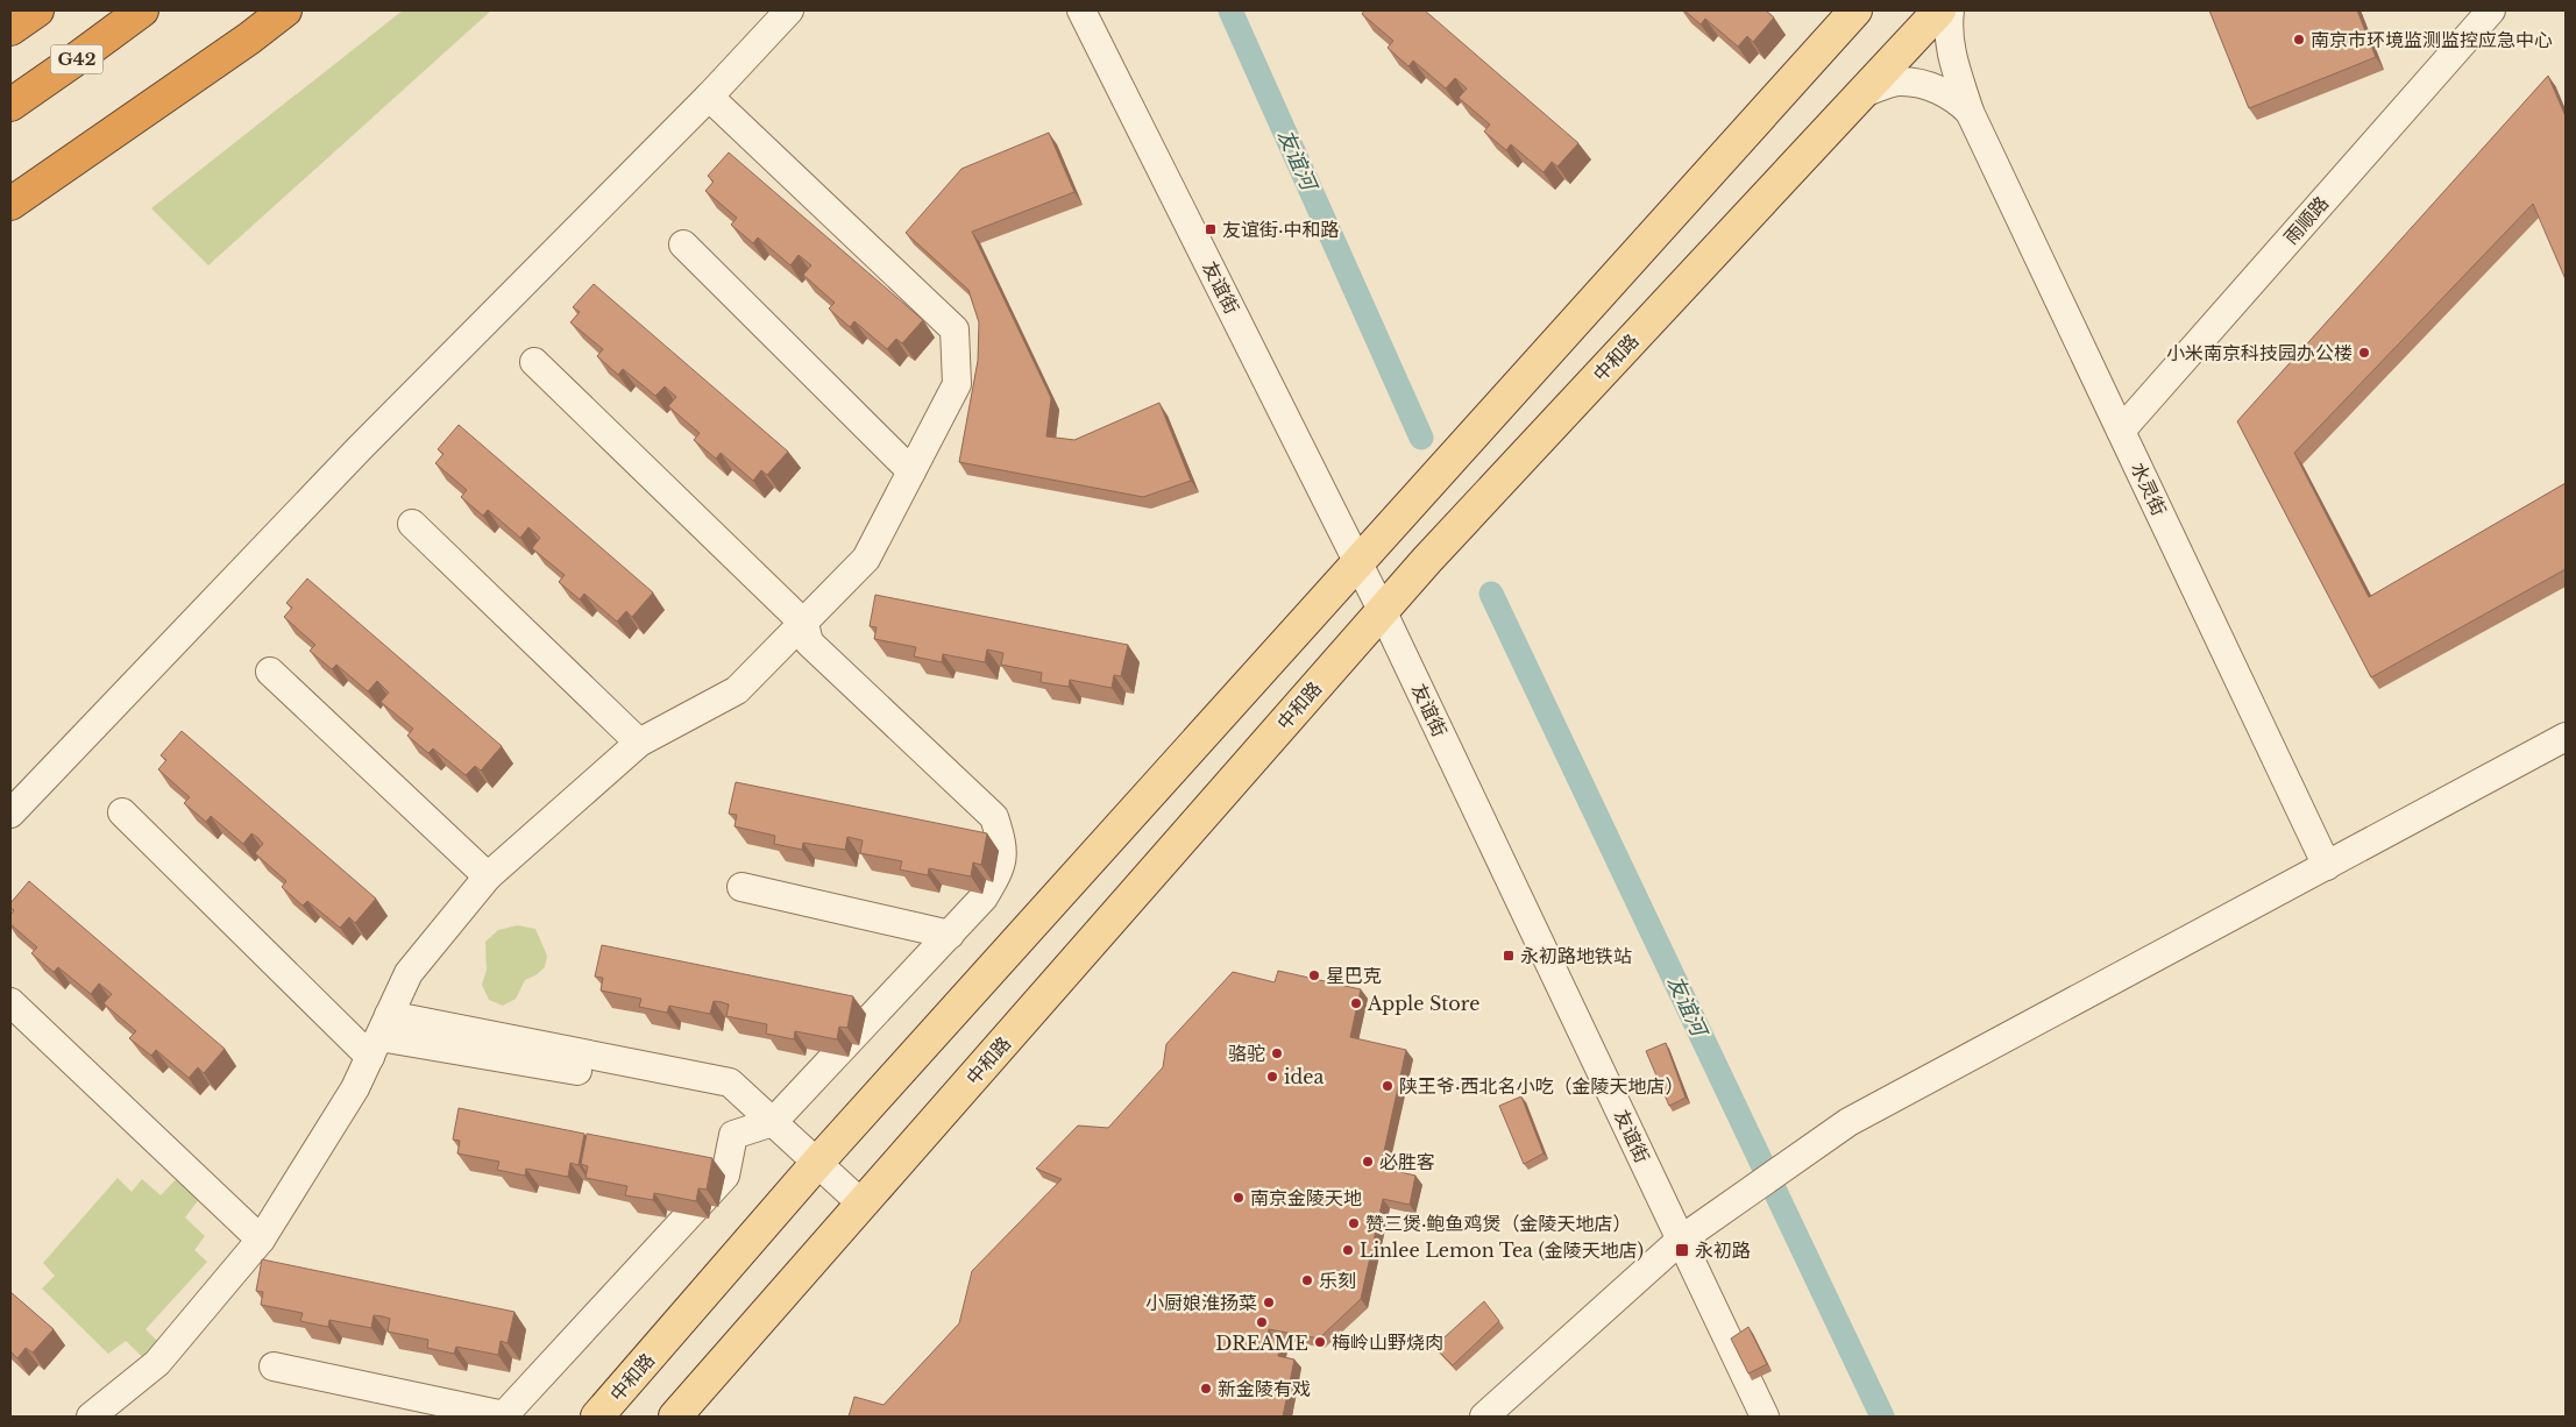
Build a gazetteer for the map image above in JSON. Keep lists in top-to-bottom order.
{
  "streets": {
    "highway": ["G42"],
    "main road": ["中和路"],
    "street": ["雨顺路", "友谊街", "水灵街"]
  },
  "crossings": [
    ["雨顺路", "水灵街"],
    ["友谊街", "中和路"]
  ],
  "water": ["友谊河"],
  "places": {
    "other": [
      "南京市环境监测监控应急中心",
      "小米南京科技园办公楼",
      "星巴克",
      "Apple Store",
      "骆驼",
      "idea",
      "陕王爷·西北名小吃（金陵天地店）",
      "必胜客",
      "南京金陵天地",
      "赞三煲·鲍鱼鸡煲（金陵天地店）",
      "Linlee Lemon Tea (金陵天地店)",
      "乐刻",
      "小厨娘淮扬菜",
      "DREAME",
      "梅岭山野烧肉",
      "新金陵有戏"
    ],
    "transit": ["友谊街·中和路", "永初路地铁站", "永初路"]
  }
}
